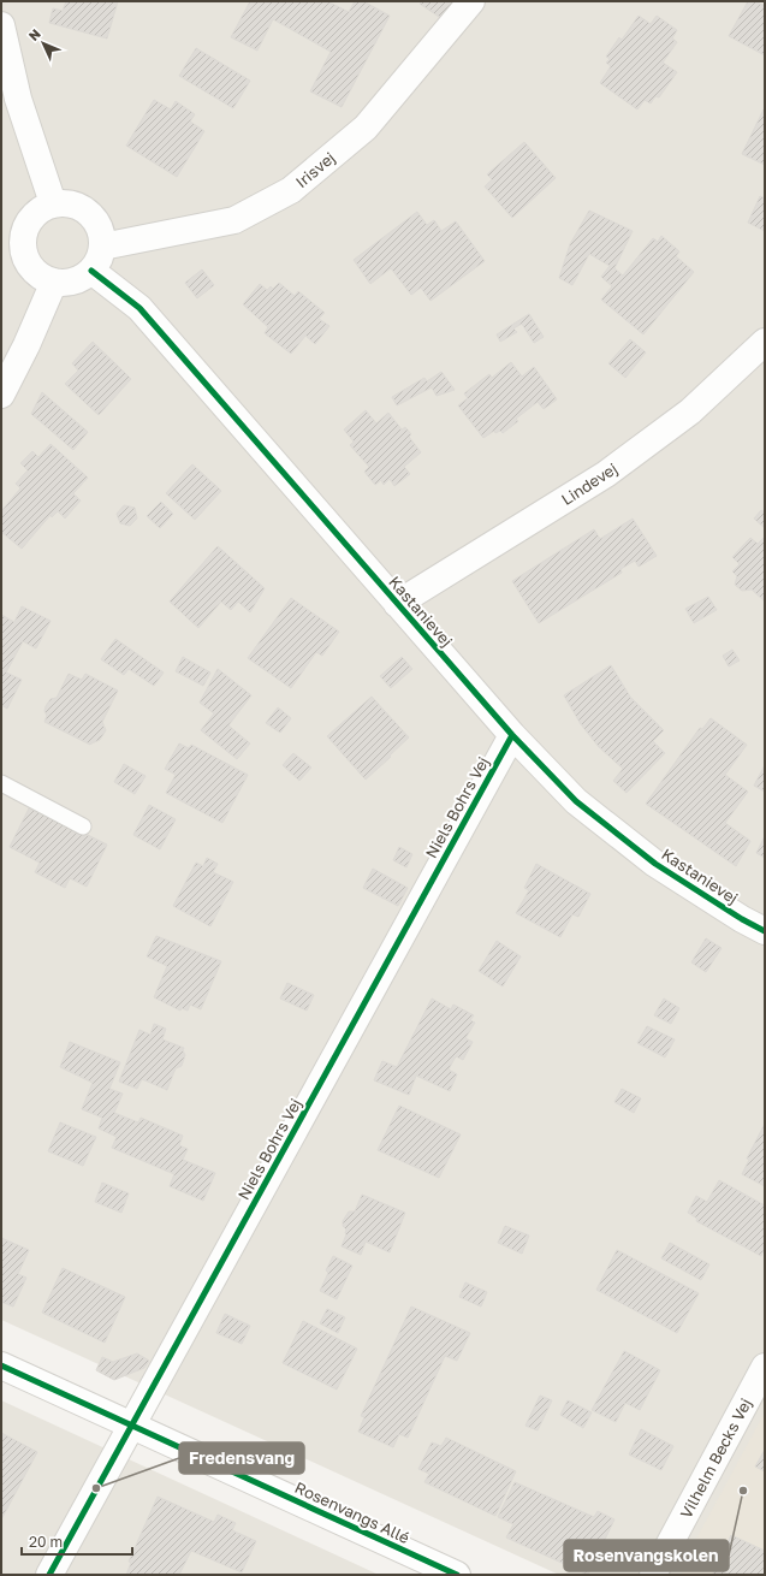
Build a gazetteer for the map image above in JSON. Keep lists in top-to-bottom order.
{
  "streets": {
    "street": [
      "Irisvej",
      "Lindevej",
      "Kastanievej",
      "Niels Bohrs Vej",
      "Vilhelm Becks Vej",
      "Rosenvangs Allé"
    ]
  },
  "crossings": [
    ["Irisvej", "Kastanievej"],
    ["Lindevej", "Kastanievej"],
    ["Kastanievej", "Niels Bohrs Vej"],
    ["Niels Bohrs Vej", "Rosenvangs Allé"]
  ],
  "places": ["Fredensvang", "Rosenvangskolen"],
  "scale_bar": "20 m",
  "north": "top left"
}
